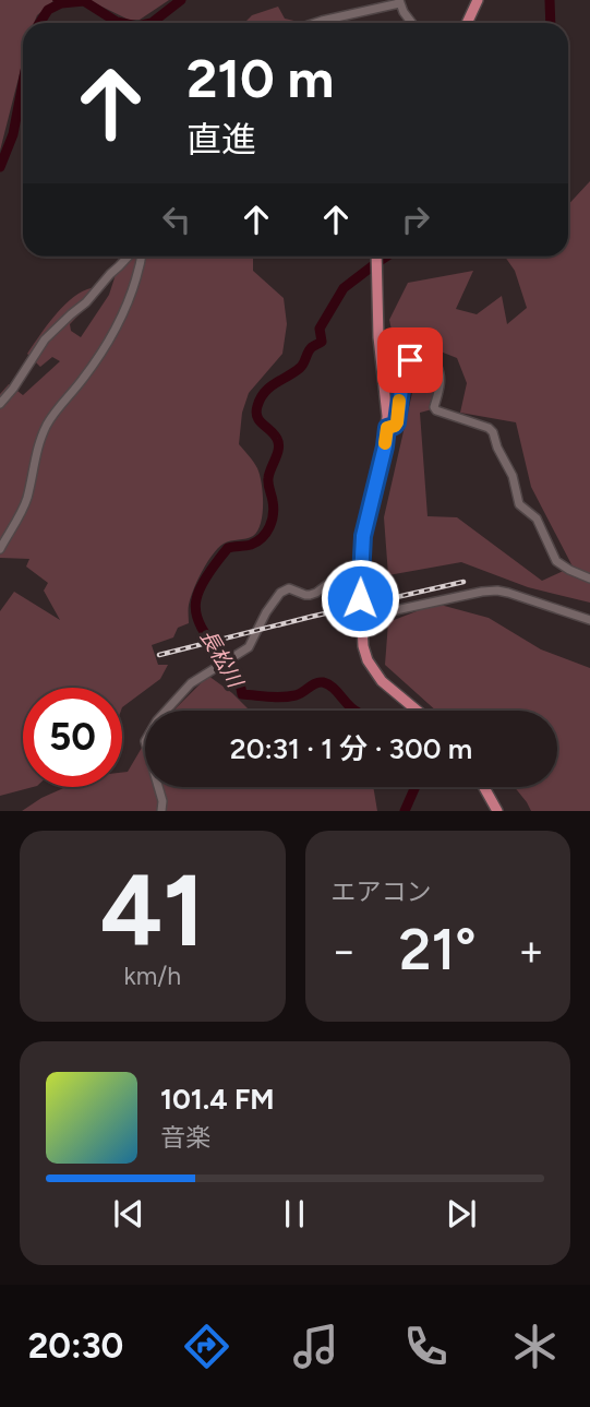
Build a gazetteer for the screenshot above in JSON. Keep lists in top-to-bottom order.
{
  "water": ["長松川"],
  "page": {
    "turn": ["210 m", "直進"],
    "limit": "50",
    "trip": "20:31 · 1 分 · 300 m",
    "tile": [
      ["41", "km/h"],
      "エアコン"
    ],
    "heat": ["−", "21°", "+"],
    "song": ["101.4 FM", "音楽"],
    "tabs": "20:30"
  }
}
